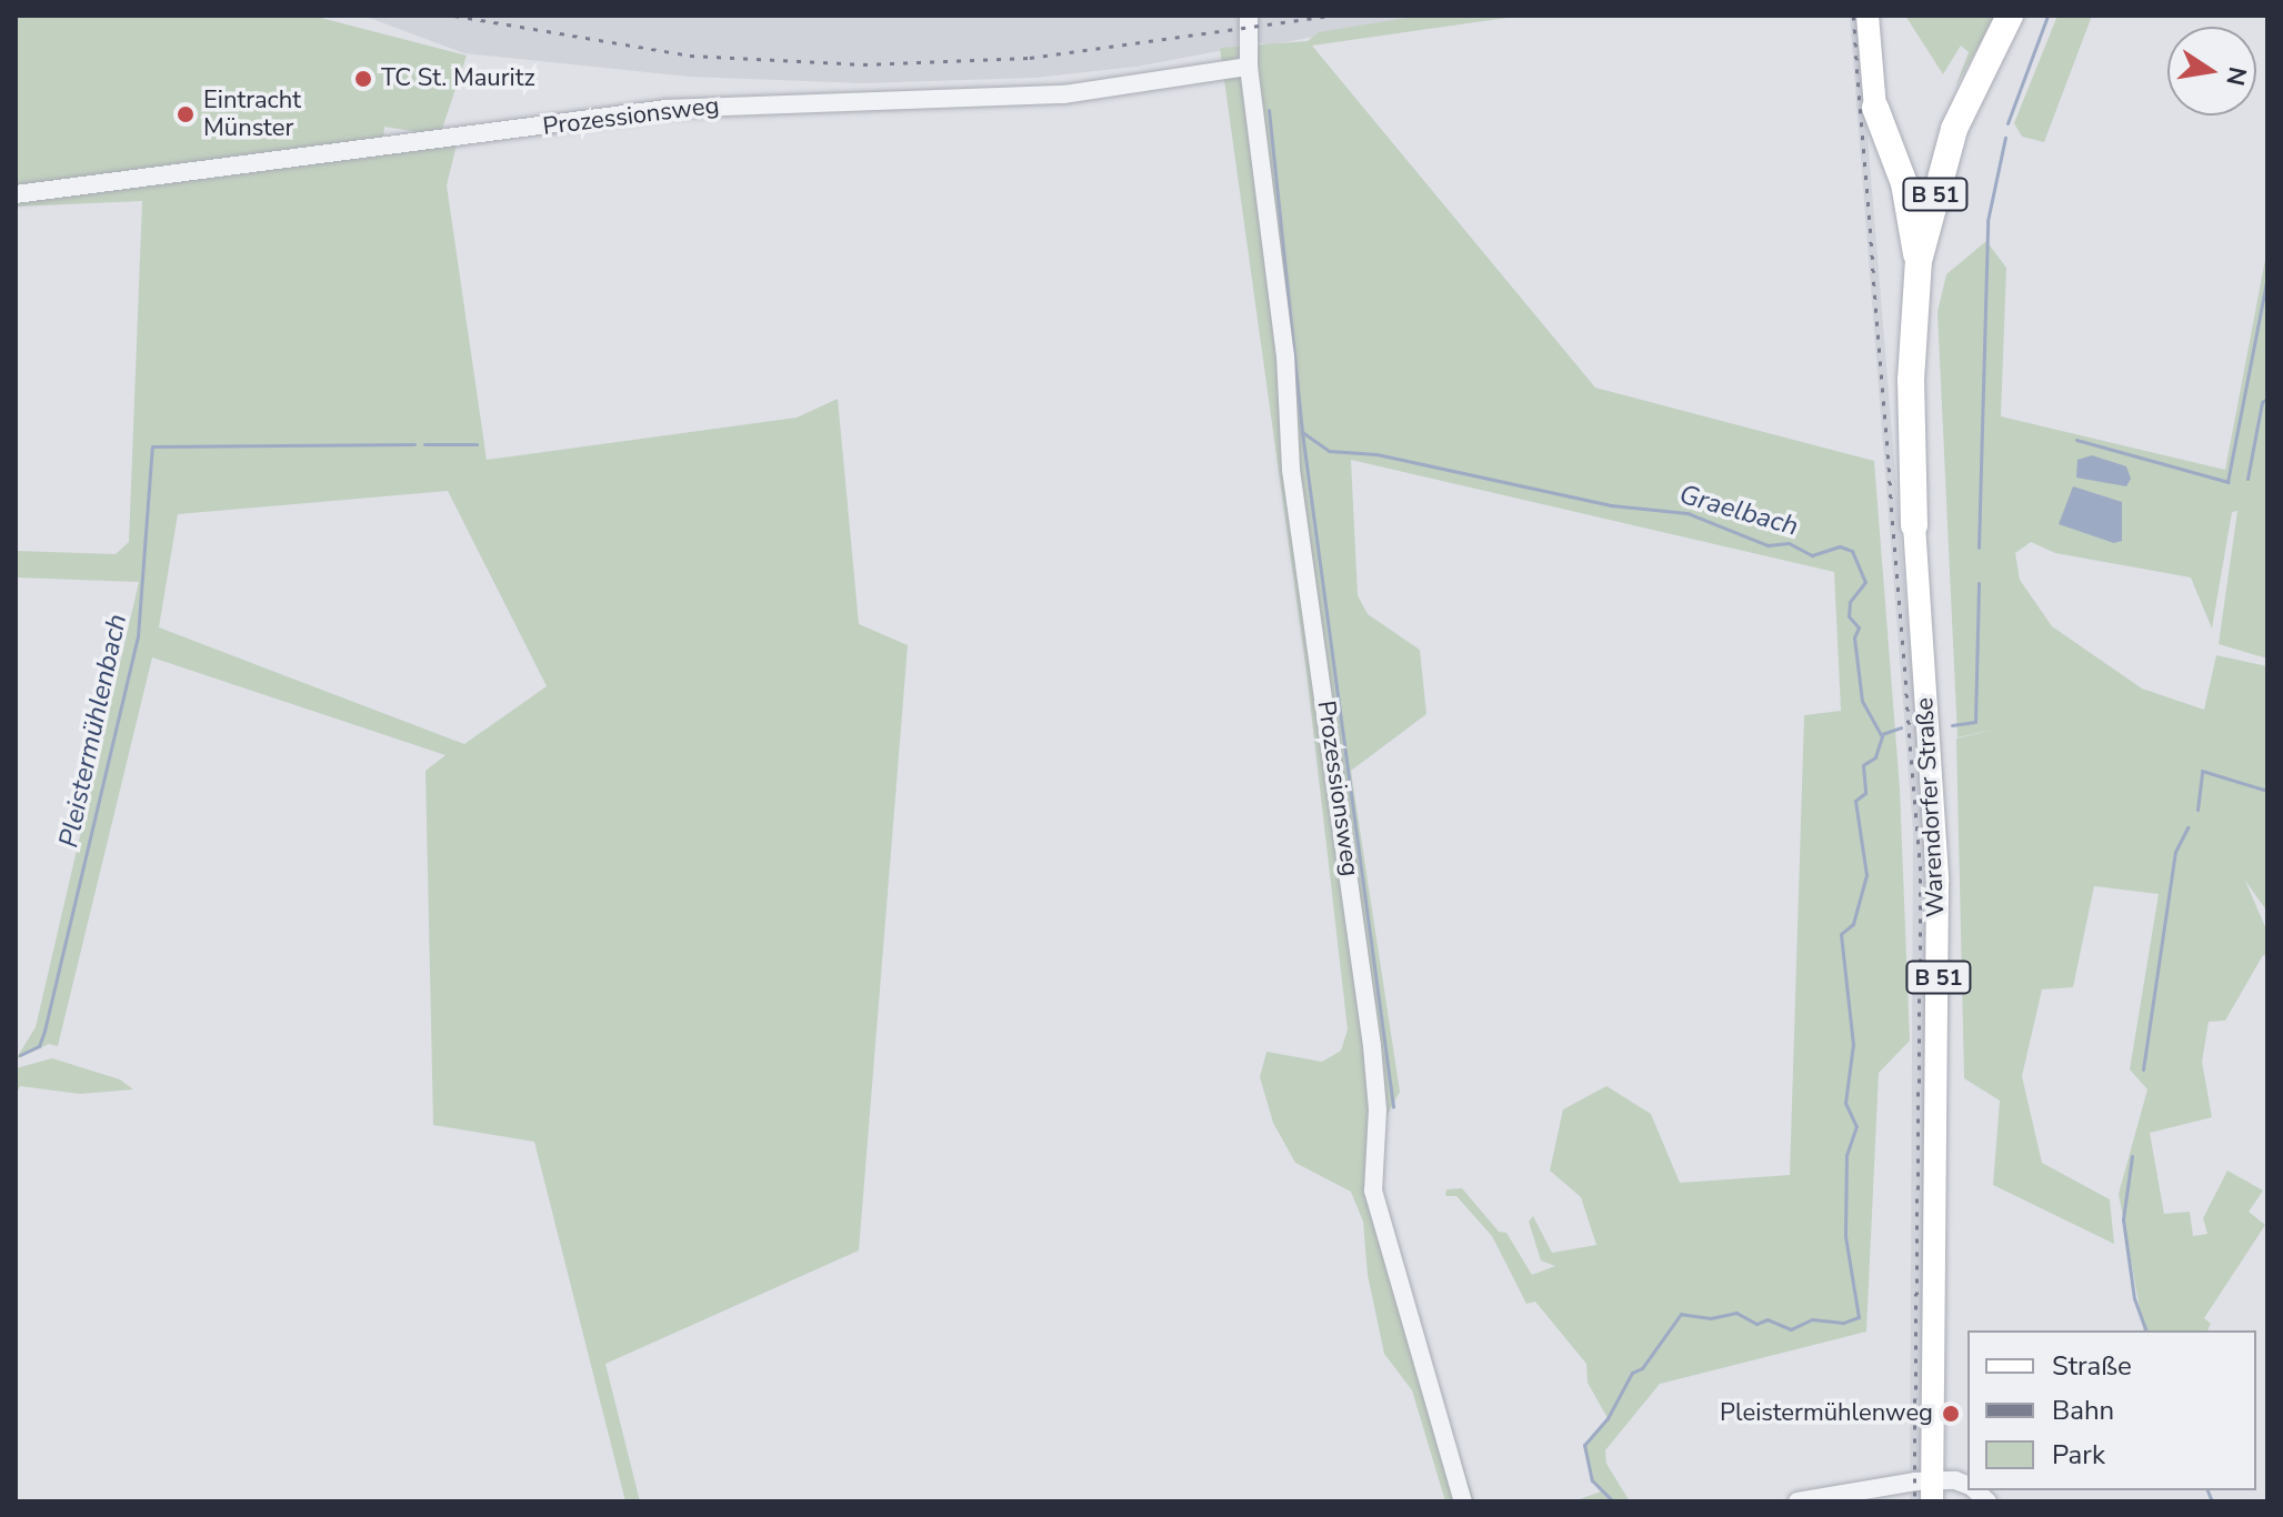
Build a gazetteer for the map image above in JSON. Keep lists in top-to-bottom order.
{
  "streets": {
    "highway": ["B 51", "Warendorfer Straße"],
    "street": ["Prozessionsweg"]
  },
  "crossings": [
    ["B 51", "Warendorfer Straße"]
  ],
  "water": ["Graelbach", "Pleistermühlenbach"],
  "places": ["TC St. Mauritz", "Eintracht Münster", "Pleistermühlenweg"],
  "legend": ["Straße", "Bahn", "Park"],
  "north": "right"
}
